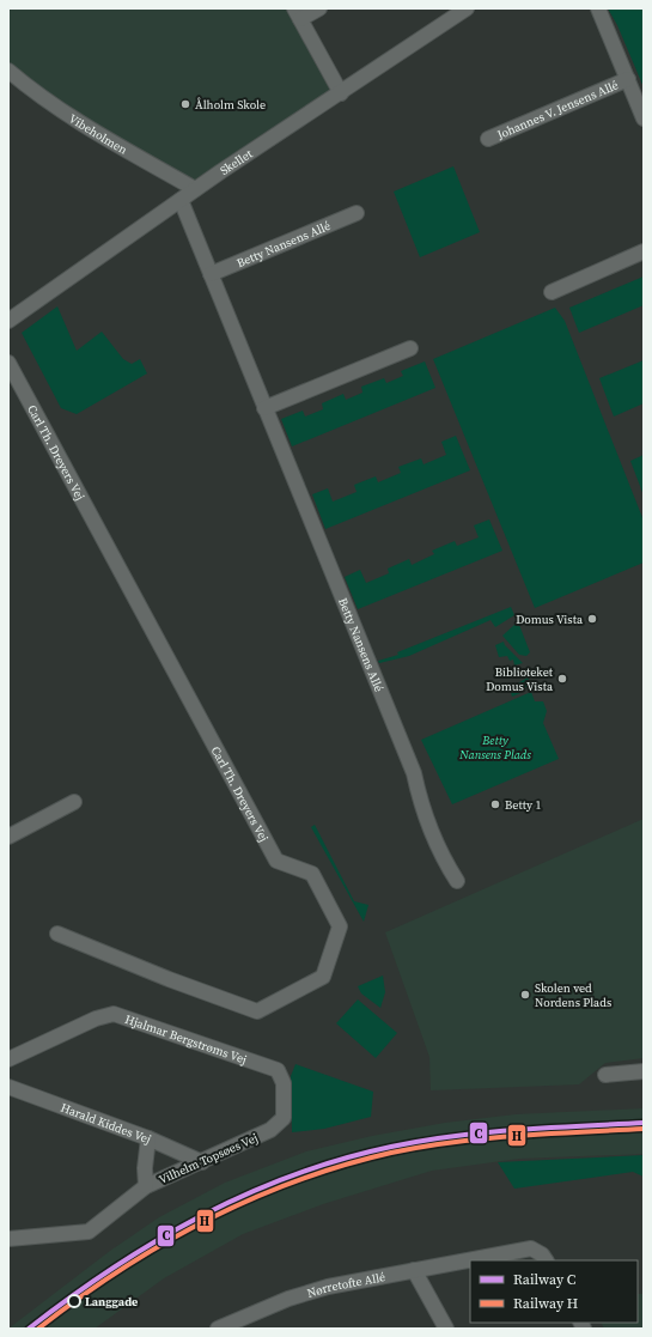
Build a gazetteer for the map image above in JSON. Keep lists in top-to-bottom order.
{
  "streets": {
    "street": [
      "Johannes V. Jensens Allé",
      "Vibeholmen",
      "Skellet",
      "Betty Nansens Allé",
      "Carl Th. Dreyers Vej",
      "Hjalmar Bergstrøms Vej",
      "Harald Kiddes Vej",
      "Vilhelm Topsøes Vej",
      "Nørretofte Allé"
    ]
  },
  "crossings": [
    ["Vibeholmen", "Skellet"],
    ["Skellet", "Betty Nansens Allé"],
    ["Hjalmar Bergstrøms Vej", "Vilhelm Topsøes Vej"],
    ["Harald Kiddes Vej", "Vilhelm Topsøes Vej"]
  ],
  "parks": ["Betty Nansens Plads"],
  "places": [
    "Ålholm Skole",
    "Domus Vista",
    "Biblioteket Domus Vista",
    "Betty 1",
    "Skolen ved Nordens Plads",
    "Langgade"
  ],
  "lines": ["rail line C", "rail line H"],
  "legend": ["Railway C", "Railway H"]
}
